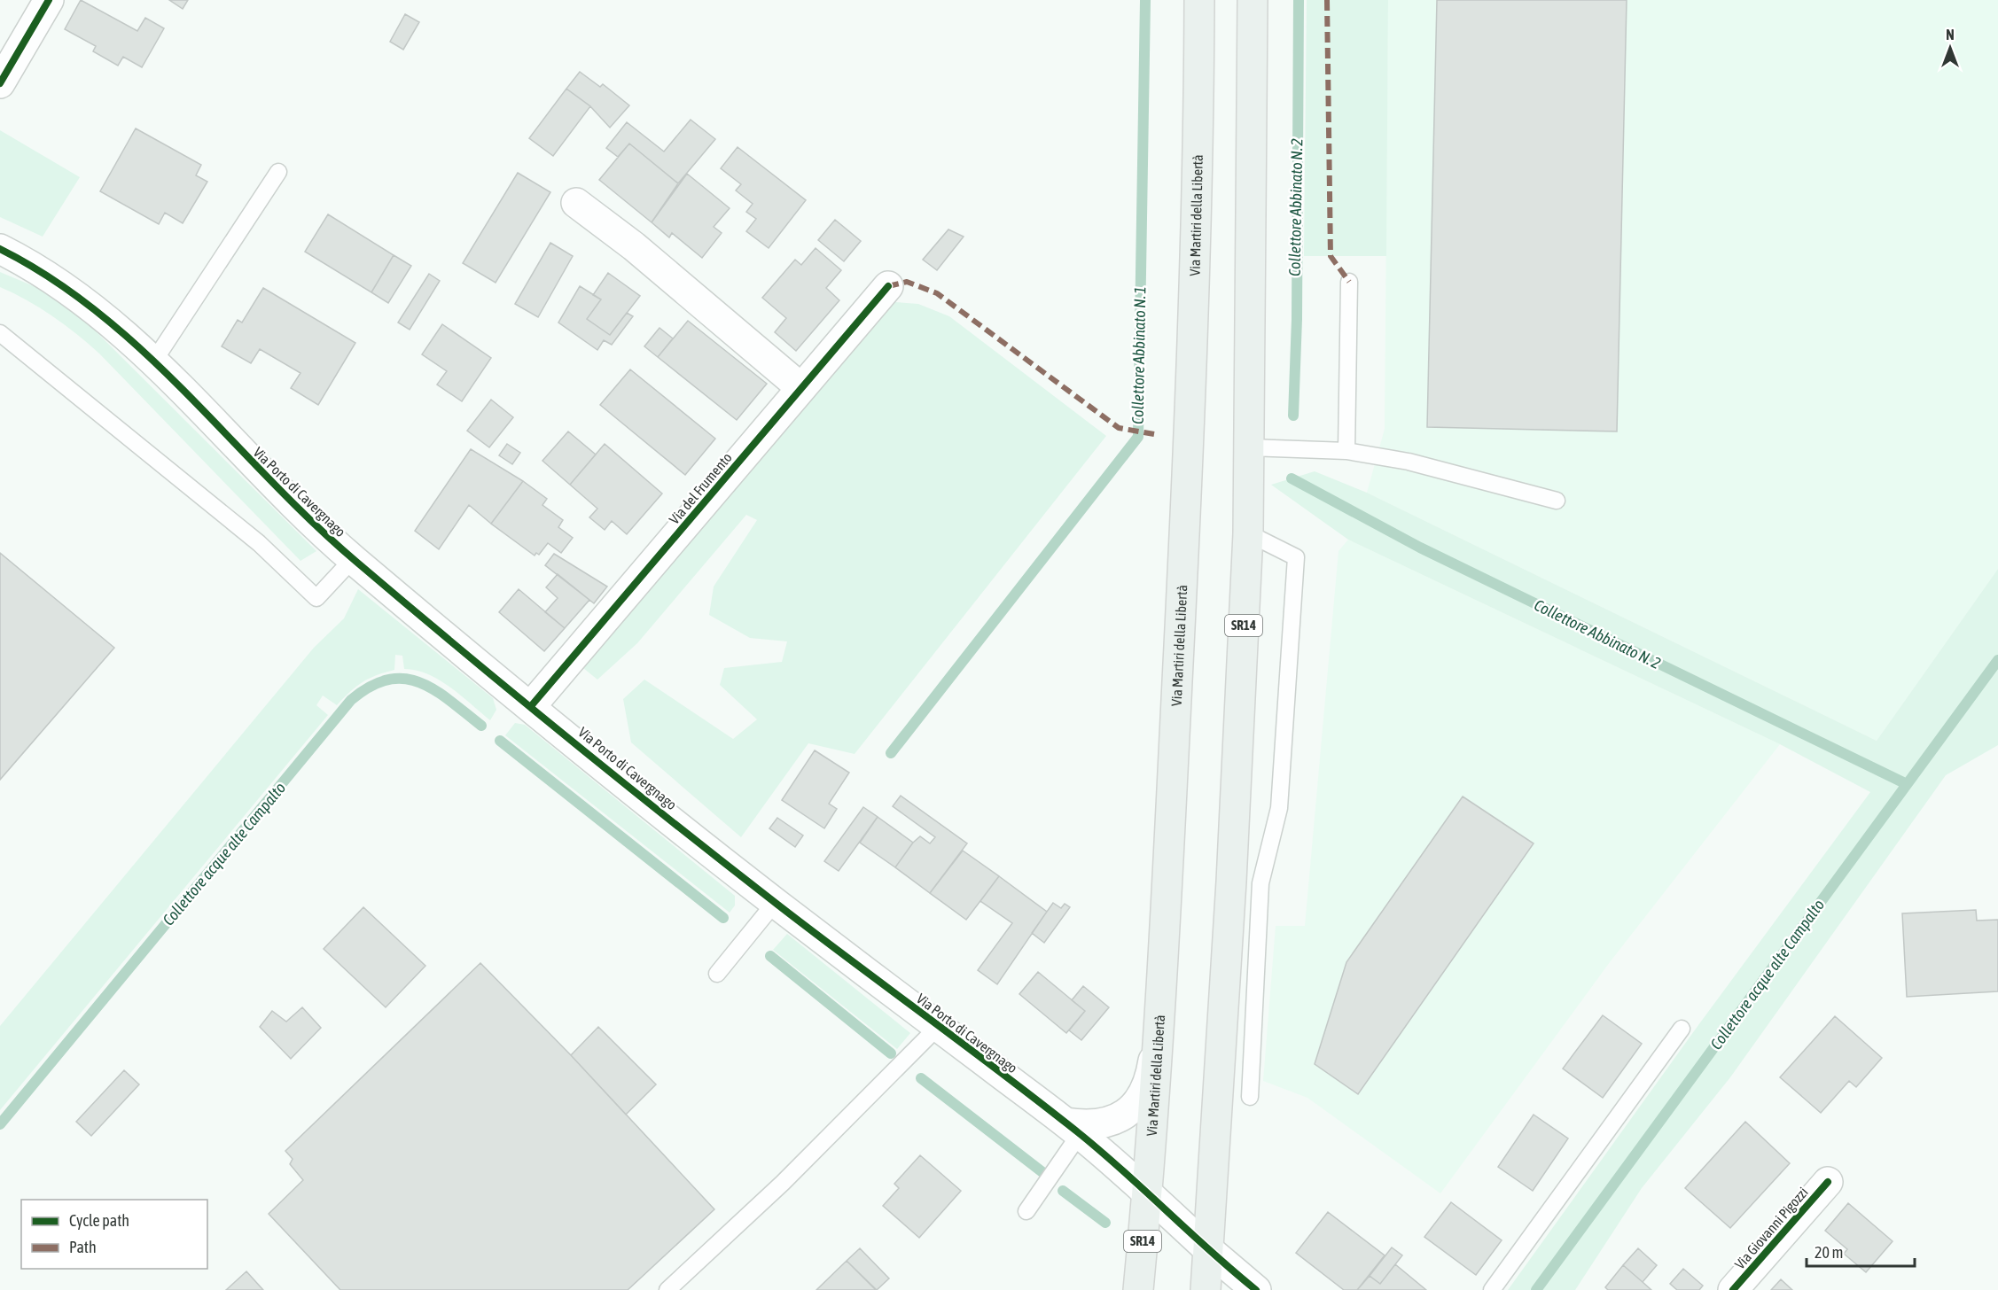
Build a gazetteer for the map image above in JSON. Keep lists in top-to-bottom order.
{
  "streets": {
    "main road": ["Via Martiri della Libertà", "SR14"],
    "street": ["Via del Frumento", "Via Porto di Cavergnago", "Via Giovanni Pigozzi"]
  },
  "crossings": [
    ["Via Martiri della Libertà", "Via Porto di Cavergnago"],
    ["Via del Frumento", "Via Porto di Cavergnago"],
    ["Via Porto di Cavergnago", "SR14"]
  ],
  "water": ["Collettore Abbinato N. 2", "Collettore Abbinato N. 1", "Collettore acque alte Campalto"],
  "legend": ["Cycle path", "Path"],
  "scale_bar": "20 m",
  "north": "top"
}
